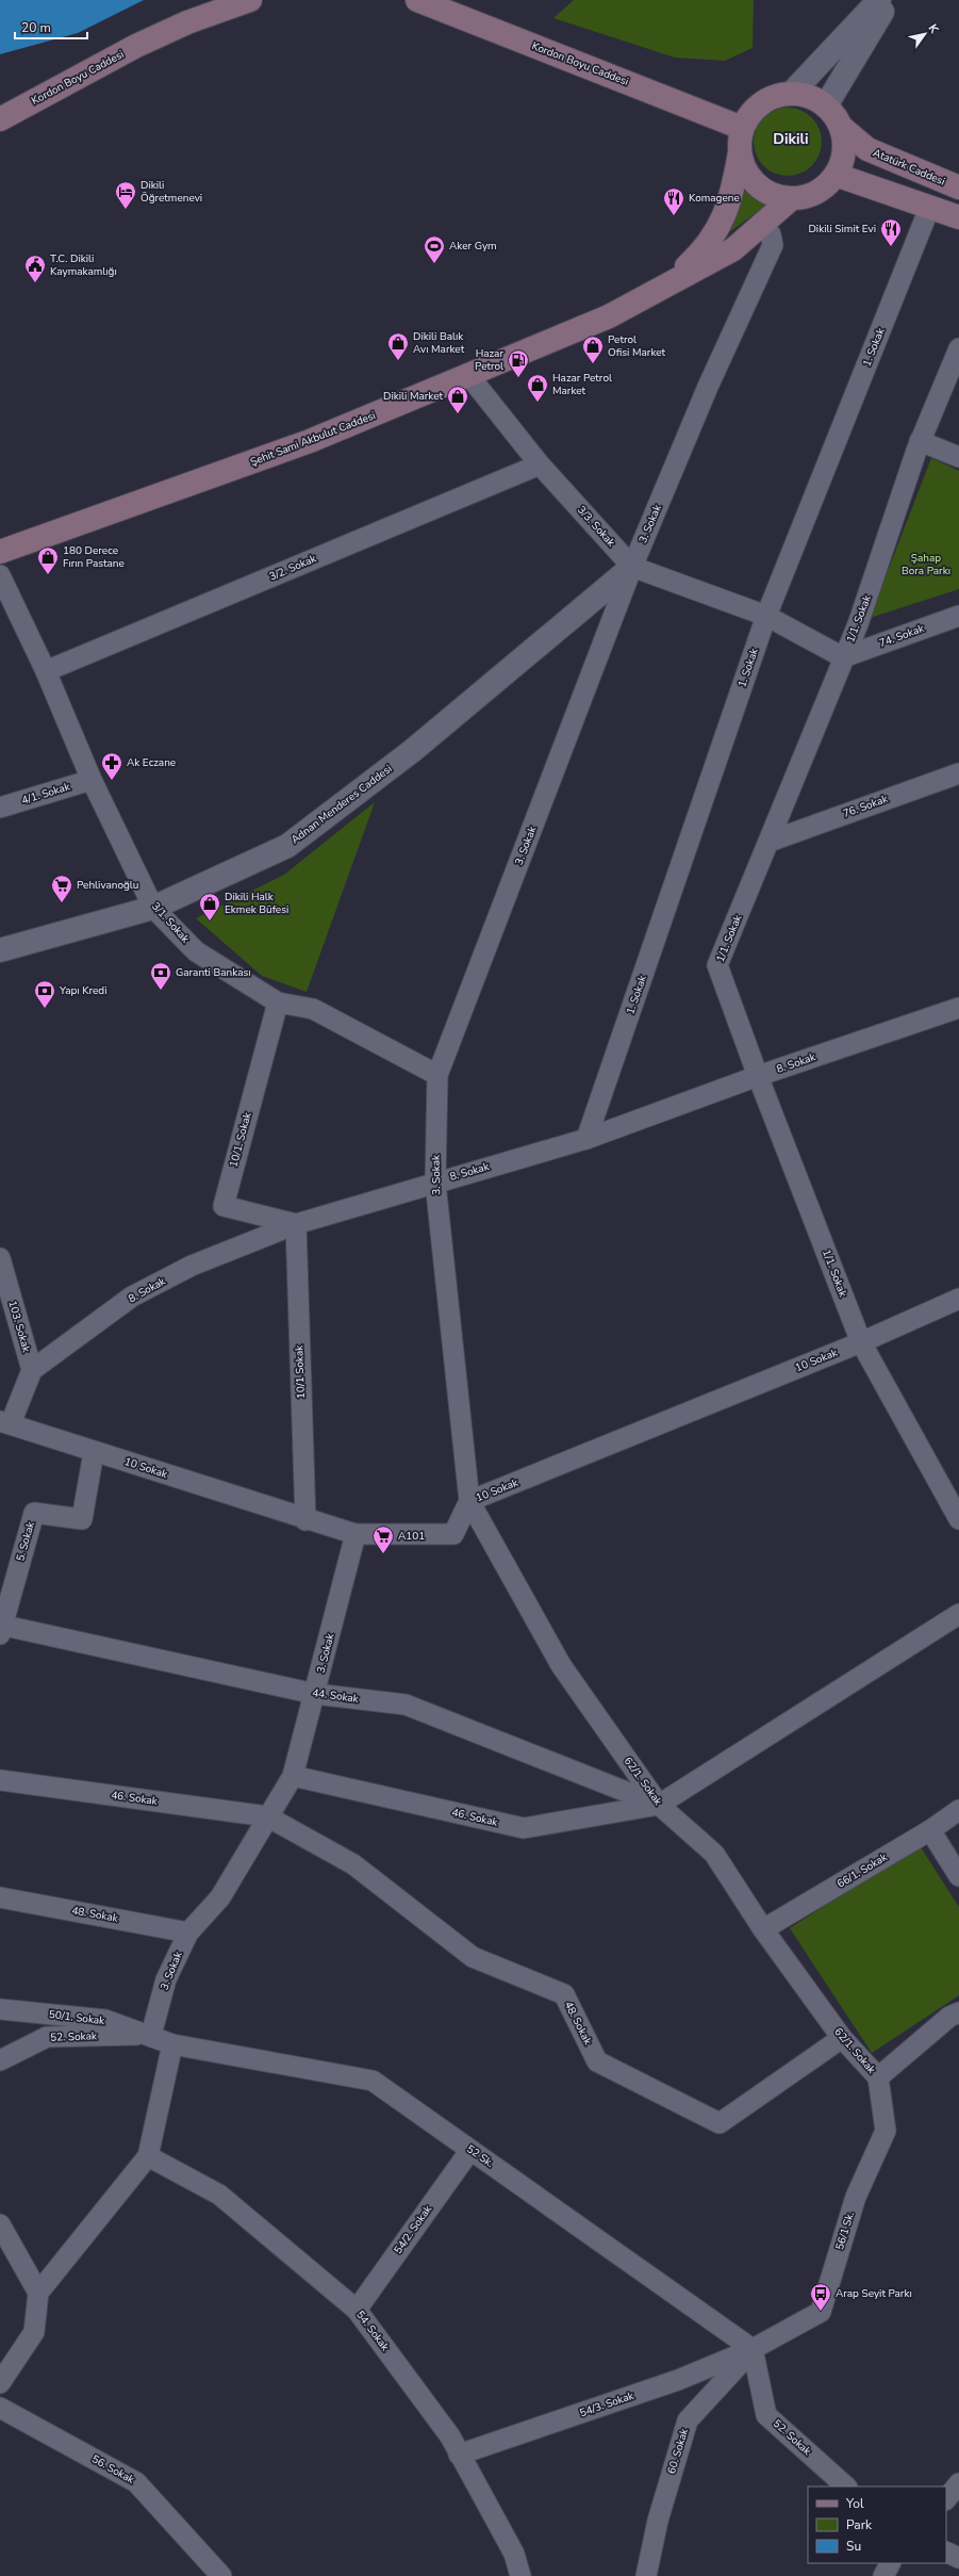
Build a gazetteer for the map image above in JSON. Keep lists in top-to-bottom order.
{
  "streets": {
    "main road": ["Kordon Boyu Caddesi", "Atatürk Caddesi", "Şehit Sami Akbulut Caddesi"],
    "street": [
      "1. Sokak",
      "3. Sokak",
      "3/3. Sokak",
      "3/2. Sokak",
      "1/1. Sokak",
      "74. Sokak",
      "4/1. Sokak",
      "Adnan Menderes Caddesi",
      "76. Sokak",
      "3/1. Sokak",
      "8. Sokak",
      "10/1. Sokak",
      "103. Sokak",
      "10 Sokak",
      "10/1 Sokak",
      "5. Sokak",
      "44. Sokak",
      "62/1. Sokak",
      "46. Sokak",
      "66/1. Sokak",
      "48. Sokak",
      "50/1. Sokak",
      "52. Sokak",
      "52 Sk.",
      "54/2. Sokak",
      "56/1 Sk.",
      "54. Sokak",
      "54/3. Sokak",
      "60. Sokak",
      "56. Sokak"
    ]
  },
  "crossings": [
    ["Kordon Boyu Caddesi", "Atatürk Caddesi"],
    ["Kordon Boyu Caddesi", "Şehit Sami Akbulut Caddesi"],
    ["Atatürk Caddesi", "Şehit Sami Akbulut Caddesi"],
    ["1. Sokak", "3/3. Sokak"],
    ["1. Sokak", "8. Sokak"],
    ["Şehit Sami Akbulut Caddesi", "3. Sokak"],
    ["Şehit Sami Akbulut Caddesi", "3/3. Sokak"],
    ["3. Sokak", "3/3. Sokak"],
    ["3. Sokak", "Adnan Menderes Caddesi"],
    ["3. Sokak", "3/1. Sokak"],
    ["3. Sokak", "8. Sokak"],
    ["3. Sokak", "10 Sokak"],
    ["3. Sokak", "44. Sokak"],
    ["3. Sokak", "62/1. Sokak"],
    ["3. Sokak", "46. Sokak"],
    ["3. Sokak", "48. Sokak"],
    ["3. Sokak", "50/1. Sokak"],
    ["3. Sokak", "52. Sokak"],
    ["3/3. Sokak", "3/2. Sokak"],
    ["3/3. Sokak", "1/1. Sokak"],
    ["3/3. Sokak", "74. Sokak"],
    ["3/3. Sokak", "Adnan Menderes Caddesi"],
    ["3/2. Sokak", "3/1. Sokak"],
    ["1/1. Sokak", "74. Sokak"],
    ["1/1. Sokak", "76. Sokak"],
    ["1/1. Sokak", "8. Sokak"],
    ["1/1. Sokak", "10 Sokak"],
    ["4/1. Sokak", "3/1. Sokak"],
    ["Adnan Menderes Caddesi", "3/1. Sokak"],
    ["3/1. Sokak", "10/1. Sokak"],
    ["8. Sokak", "10/1. Sokak"],
    ["8. Sokak", "103. Sokak"],
    ["8. Sokak", "10/1 Sokak"],
    ["10/1. Sokak", "10/1 Sokak"],
    ["10 Sokak", "10/1 Sokak"],
    ["10 Sokak", "5. Sokak"],
    ["10 Sokak", "62/1. Sokak"],
    ["5. Sokak", "44. Sokak"],
    ["44. Sokak", "62/1. Sokak"],
    ["44. Sokak", "46. Sokak"],
    ["62/1. Sokak", "46. Sokak"],
    ["62/1. Sokak", "66/1. Sokak"],
    ["62/1. Sokak", "48. Sokak"],
    ["62/1. Sokak", "56/1 Sk."],
    ["46. Sokak", "48. Sokak"],
    ["50/1. Sokak", "52. Sokak"],
    ["52. Sokak", "52 Sk."],
    ["52. Sokak", "56/1 Sk."],
    ["52. Sokak", "54/3. Sokak"],
    ["52. Sokak", "60. Sokak"],
    ["52 Sk.", "54/2. Sokak"],
    ["52 Sk.", "56/1 Sk."],
    ["52 Sk.", "54/3. Sokak"],
    ["52 Sk.", "60. Sokak"],
    ["54/2. Sokak", "54. Sokak"],
    ["56/1 Sk.", "54/3. Sokak"],
    ["56/1 Sk.", "60. Sokak"],
    ["54. Sokak", "54/3. Sokak"],
    ["54/3. Sokak", "60. Sokak"]
  ],
  "districts": ["Dikili"],
  "parks": ["Şahap Bora Parkı"],
  "places": {
    "hotel": ["Dikili Öğretmenevi"],
    "restaurant": ["Komagene", "Dikili Simit Evi"],
    "sports": ["Aker Gym"],
    "public building": ["T.C. Dikili Kaymakamlığı"],
    "shop": [
      "Dikili Balık Avı Market",
      "Petrol Ofisi Market",
      "Hazar Petrol Market",
      "Dikili Market",
      "180 Derece Fırın Pastane",
      "Dikili Halk Ekmek Büfesi"
    ],
    "fuel station": ["Hazar Petrol"],
    "pharmacy": ["Ak Eczane"],
    "supermarket": ["Pehlivanoğlu", "A101"],
    "bank": ["Garanti Bankası", "Yapı Kredi"],
    "bus stop": ["Arap Seyit Parkı"]
  },
  "legend": ["Yol", "Park", "Su"],
  "scale_bar": "20 m",
  "north": "top right"
}
